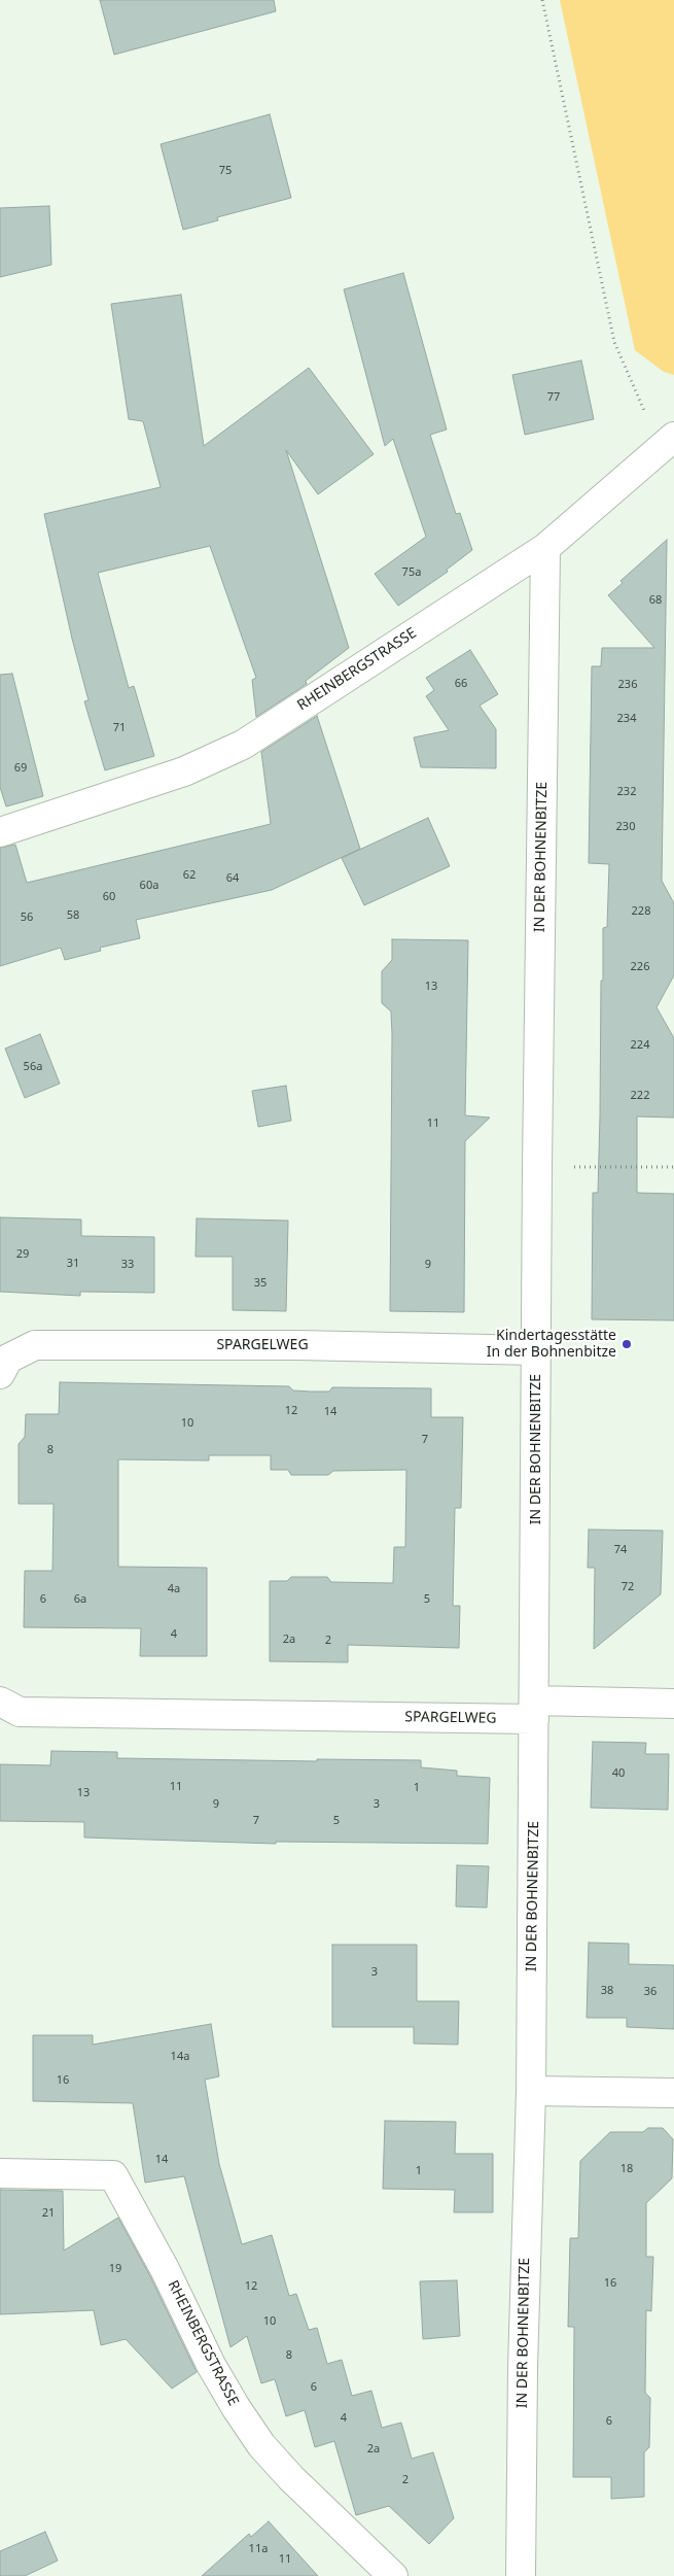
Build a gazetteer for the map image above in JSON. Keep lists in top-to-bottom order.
{
  "streets": {
    "street": ["RHEINBERGSTRASSE", "IN DER BOHNENBITZE", "SPARGELWEG"]
  },
  "crossings": [
    ["RHEINBERGSTRASSE", "IN DER BOHNENBITZE"],
    ["IN DER BOHNENBITZE", "SPARGELWEG"]
  ],
  "places": ["Kindertagesstätte In der Bohnenbitze"],
  "house_numbers": [
    "75",
    "77",
    "75a",
    "68",
    "66",
    "236",
    "234",
    "71",
    "69",
    "232",
    "230",
    "62",
    "64",
    "60a",
    "60",
    "228",
    "58",
    "56",
    "226",
    "13",
    "224",
    "56a",
    "222",
    "11",
    "29",
    "31",
    "33",
    "9",
    "35",
    "12",
    "14",
    "10",
    "7",
    "8",
    "74",
    "72",
    "4a",
    "6",
    "6a",
    "5",
    "4",
    "2a",
    "2",
    "40",
    "11",
    "1",
    "13",
    "9",
    "3",
    "7",
    "5",
    "3",
    "38",
    "36",
    "14a",
    "16",
    "14",
    "18",
    "1",
    "21",
    "19",
    "16",
    "12",
    "10",
    "8",
    "6",
    "4",
    "6",
    "2a",
    "2",
    "11a",
    "11"
  ]
}
